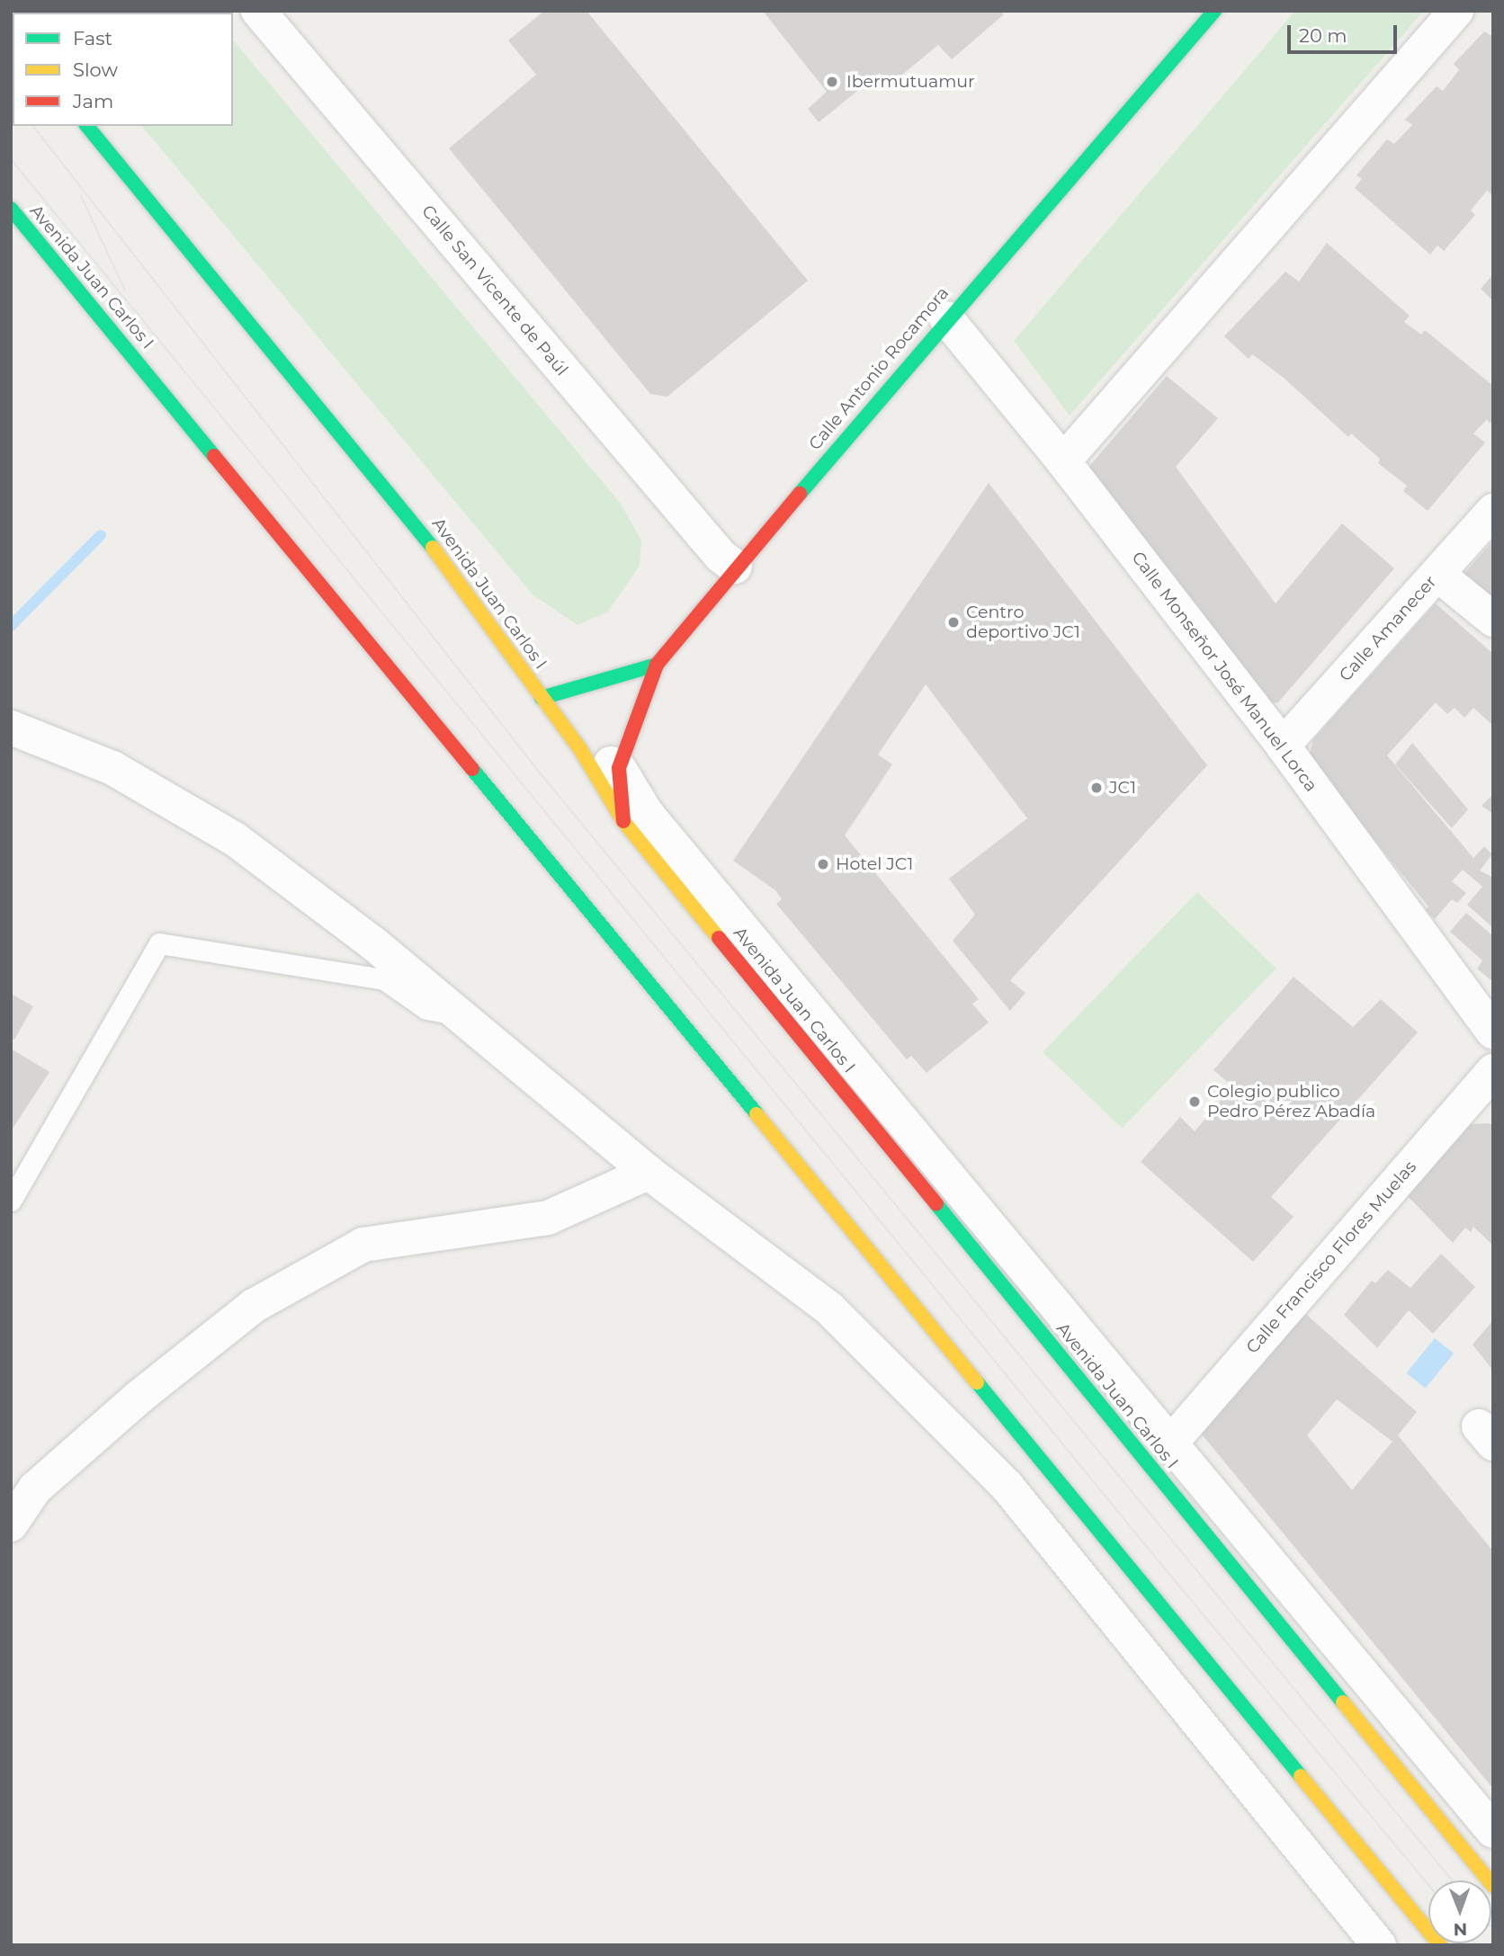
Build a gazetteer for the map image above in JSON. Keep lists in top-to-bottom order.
{
  "streets": {
    "main road": ["Avenida Juan Carlos I", "Calle Antonio Rocamora"],
    "street": [
      "Calle San Vicente de Paúl",
      "Calle Amanecer",
      "Calle Monseñor José Manuel Lorca",
      "Calle Francisco Flores Muelas"
    ]
  },
  "crossings": [
    ["Calle San Vicente de Paúl", "Calle Antonio Rocamora"],
    ["Calle Antonio Rocamora", "Calle Monseñor José Manuel Lorca"],
    ["Calle Amanecer", "Calle Monseñor José Manuel Lorca"]
  ],
  "places": [
    "Ibermutuamur",
    "Centro deportivo JC1",
    "JC1",
    "Hotel JC1",
    "Colegio publico Pedro Pérez Abadía"
  ],
  "legend": ["Fast", "Slow", "Jam"],
  "scale_bar": "20 m",
  "north": "bottom"
}
